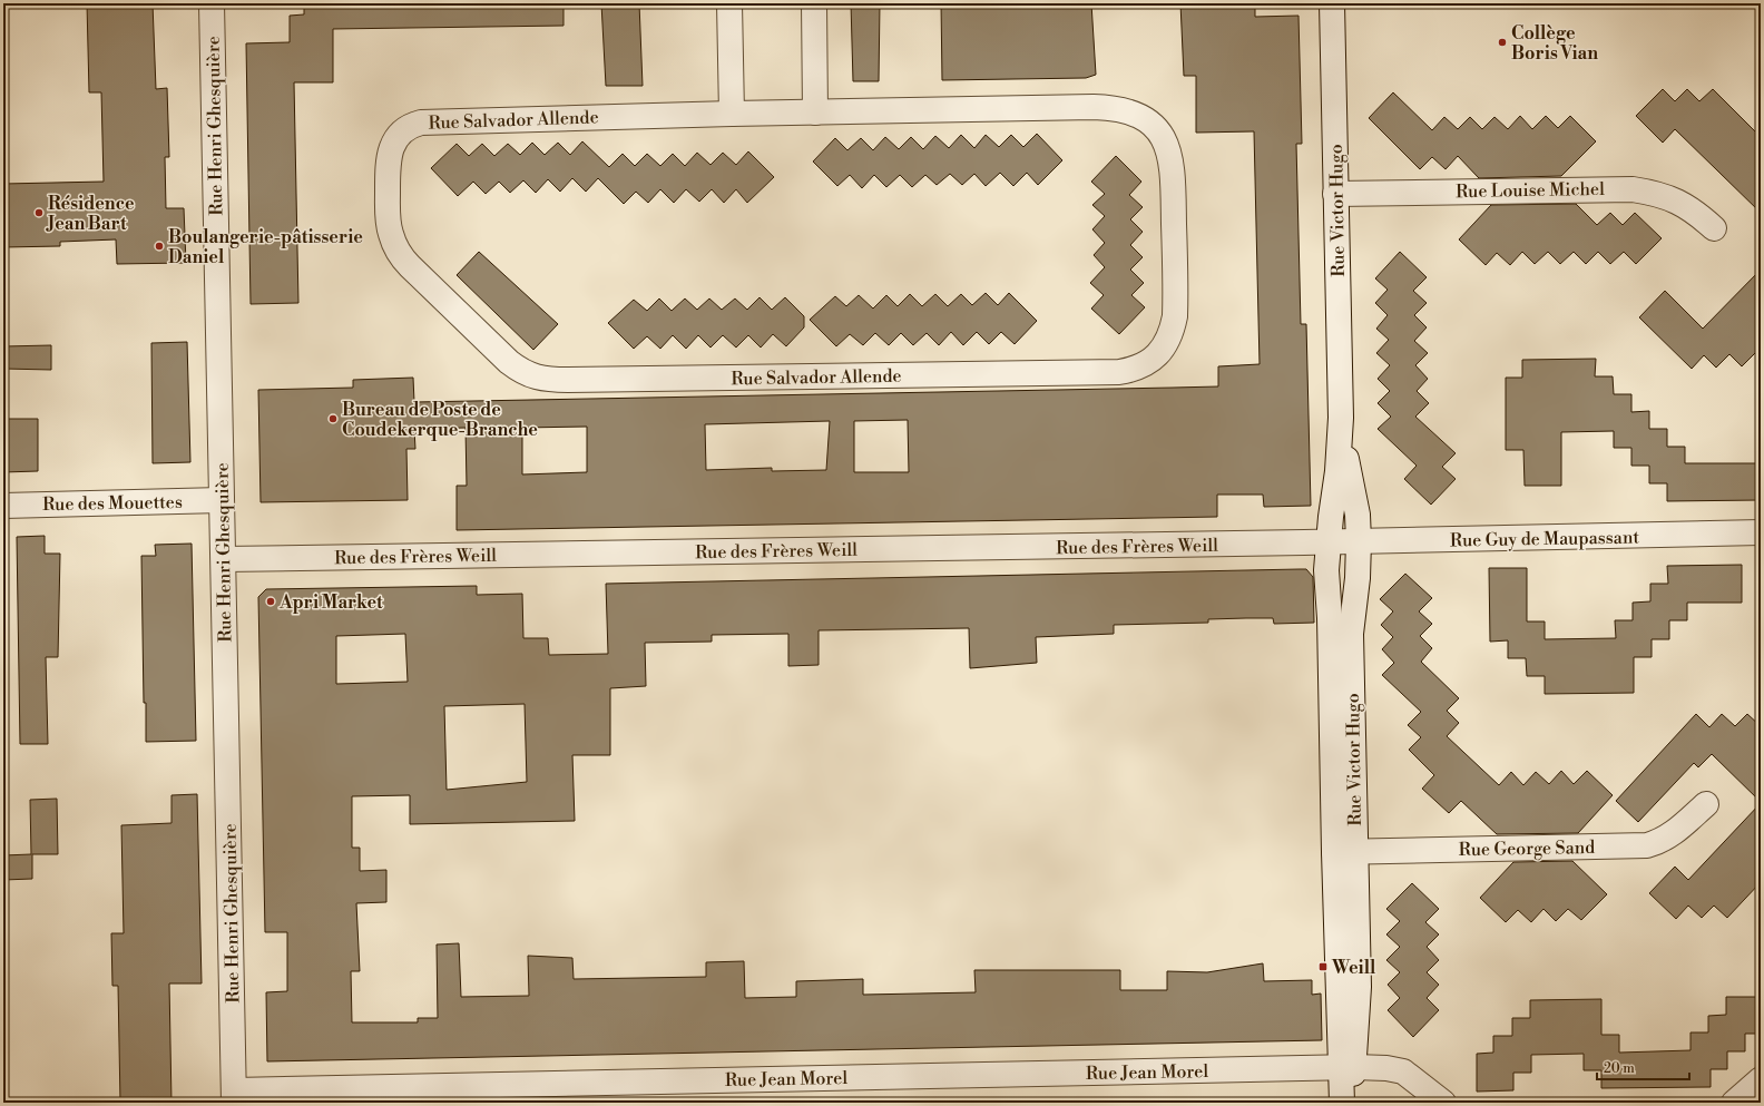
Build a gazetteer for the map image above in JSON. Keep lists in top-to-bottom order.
{
  "streets": {
    "street": [
      "Rue Salvador Allende",
      "Rue Henri Ghesquière",
      "Rue Louise Michel",
      "Rue Victor Hugo",
      "Rue des Mouettes",
      "Rue Guy de Maupassant",
      "Rue des Frères Weill",
      "Rue George Sand",
      "Rue Jean Morel"
    ]
  },
  "crossings": [
    ["Rue Henri Ghesquière", "Rue des Mouettes"],
    ["Rue Henri Ghesquière", "Rue des Frères Weill"],
    ["Rue Henri Ghesquière", "Rue Jean Morel"],
    ["Rue Louise Michel", "Rue Victor Hugo"],
    ["Rue Victor Hugo", "Rue Guy de Maupassant"],
    ["Rue Victor Hugo", "Rue des Frères Weill"],
    ["Rue Victor Hugo", "Rue George Sand"],
    ["Rue Victor Hugo", "Rue Jean Morel"],
    ["Rue Guy de Maupassant", "Rue des Frères Weill"]
  ],
  "places": {
    "other": [
      "Collège Boris Vian",
      "Résidence Jean Bart",
      "Boulangerie-pâtisserie Daniel",
      "Bureau de Poste de Coudekerque-Branche",
      "Apri Market"
    ],
    "transit": ["Weill"]
  },
  "scale_bar": "20 m"
}
